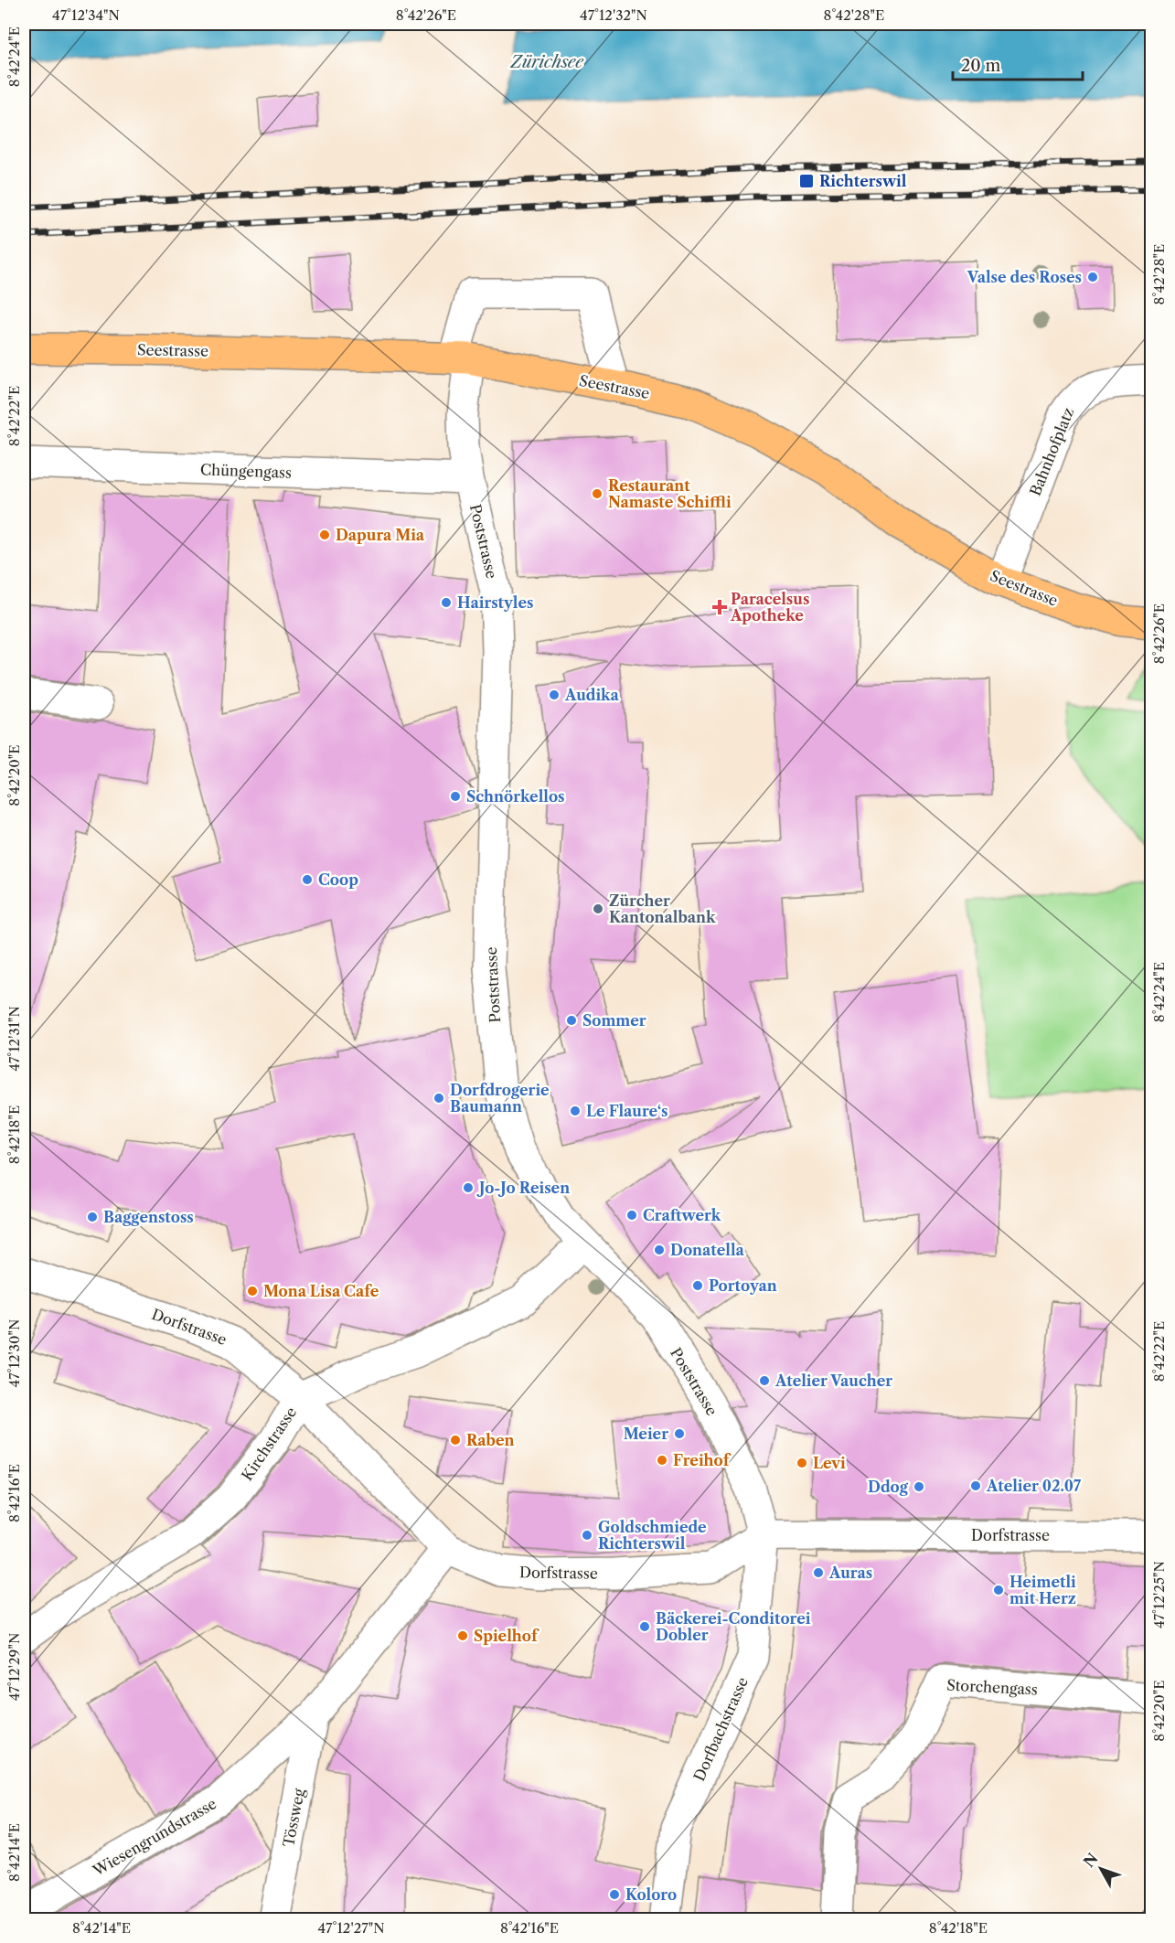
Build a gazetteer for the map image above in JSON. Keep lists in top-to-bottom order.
{
  "streets": {
    "main road": ["Seestrasse"],
    "street": [
      "Bahnhofplatz",
      "Chüngengass",
      "Poststrasse",
      "Dorfstrasse",
      "Kirchstrasse",
      "Storchengass",
      "Dorfbachstrasse",
      "Tössweg",
      "Wiesengrundstrasse"
    ]
  },
  "crossings": [
    ["Seestrasse", "Bahnhofplatz"],
    ["Seestrasse", "Poststrasse"],
    ["Chüngengass", "Poststrasse"],
    ["Poststrasse", "Dorfstrasse"],
    ["Poststrasse", "Kirchstrasse"],
    ["Poststrasse", "Dorfbachstrasse"],
    ["Dorfstrasse", "Kirchstrasse"],
    ["Dorfstrasse", "Dorfbachstrasse"],
    ["Dorfstrasse", "Wiesengrundstrasse"],
    ["Tössweg", "Wiesengrundstrasse"]
  ],
  "water": ["Zürichsee"],
  "places": {
    "transit": ["Richterswil"],
    "other": [
      "Valse des Roses",
      "Restaurant Namaste Schiffli",
      "Dapura Mia",
      "Hairstyles",
      "Audika",
      "Schnörkellos",
      "Coop",
      "Zürcher Kantonalbank",
      "Sommer",
      "Dorfdrogerie Baumann",
      "Le Flaure‘s",
      "Jo-Jo Reisen",
      "Craftwerk",
      "Baggenstoss",
      "Donatella",
      "Portoyan",
      "Mona Lisa Cafe",
      "Atelier Vaucher",
      "Meier",
      "Raben",
      "Freihof",
      "Levi",
      "Atelier 02.07",
      "Ddog",
      "Goldschmiede Richterswil",
      "Auras",
      "Heimetli mit Herz",
      "Bäckerei-Conditorei Dobler",
      "Spielhof",
      "Koloro"
    ],
    "health": ["Paracelsus Apotheke"]
  },
  "scale_bar": "20 m",
  "north": "top left",
  "coordinates": [
    "47°12'34\"N",
    "8°42'26\"E",
    "47°12'32\"N",
    "8°42'28\"E",
    "8°42'24\"E",
    "8°42'22\"E",
    "8°42'20\"E",
    "47°12'31\"N",
    "8°42'18\"E",
    "47°12'30\"N",
    "8°42'16\"E",
    "47°12'25\"N",
    "47°12'29\"N",
    "8°42'14\"E",
    "47°12'27\"N"
  ]
}
